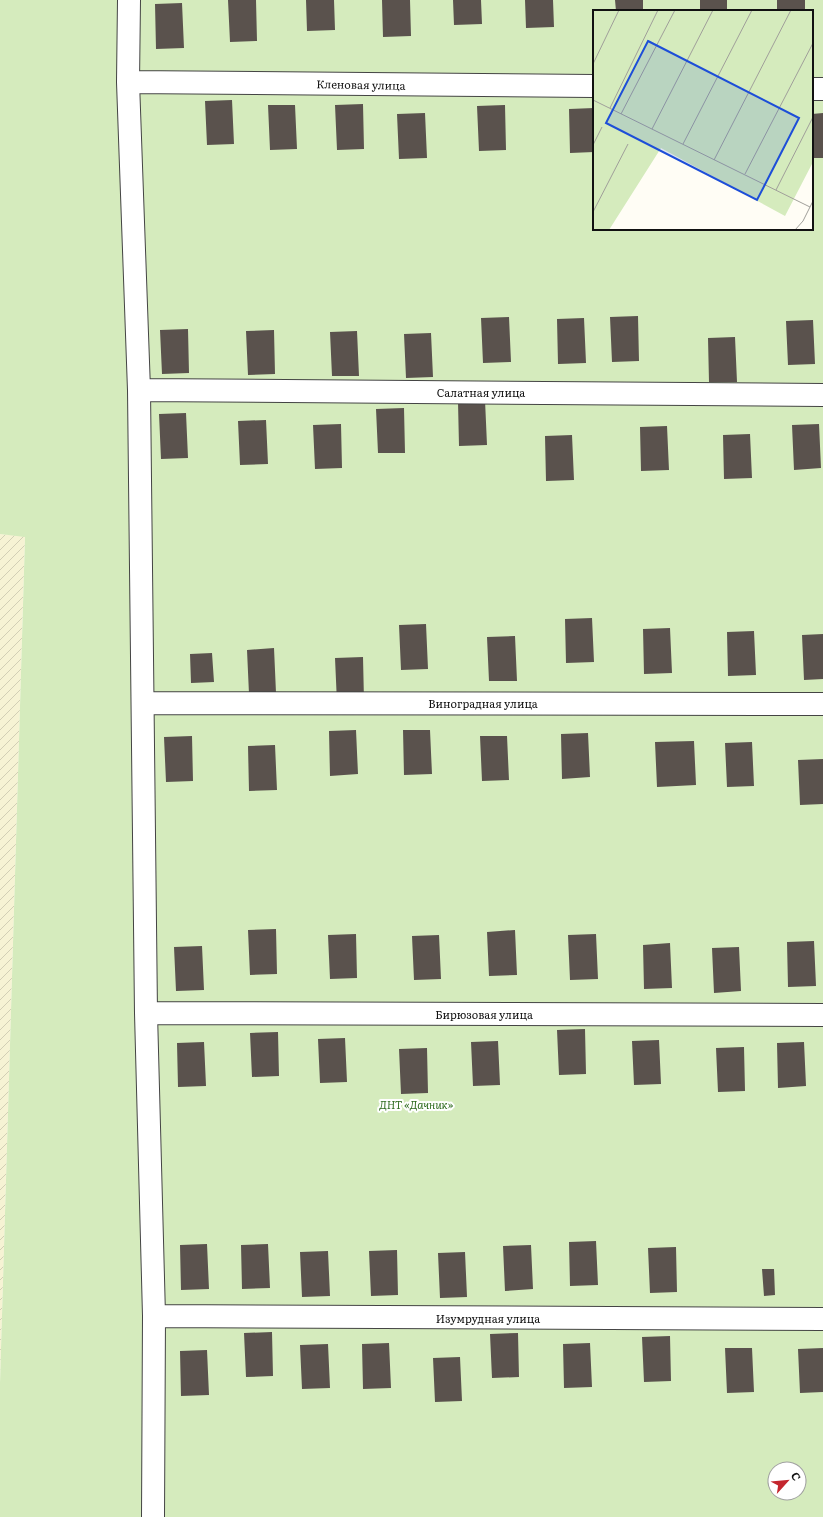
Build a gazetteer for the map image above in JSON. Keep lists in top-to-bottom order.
{
  "streets": {
    "street": [
      "Кленовая улица",
      "Салатная улица",
      "Виноградная улица",
      "Бирюзовая улица",
      "Изумрудная улица"
    ]
  },
  "parks": ["ДНТ «Дачник»"],
  "north": "top right"
}
